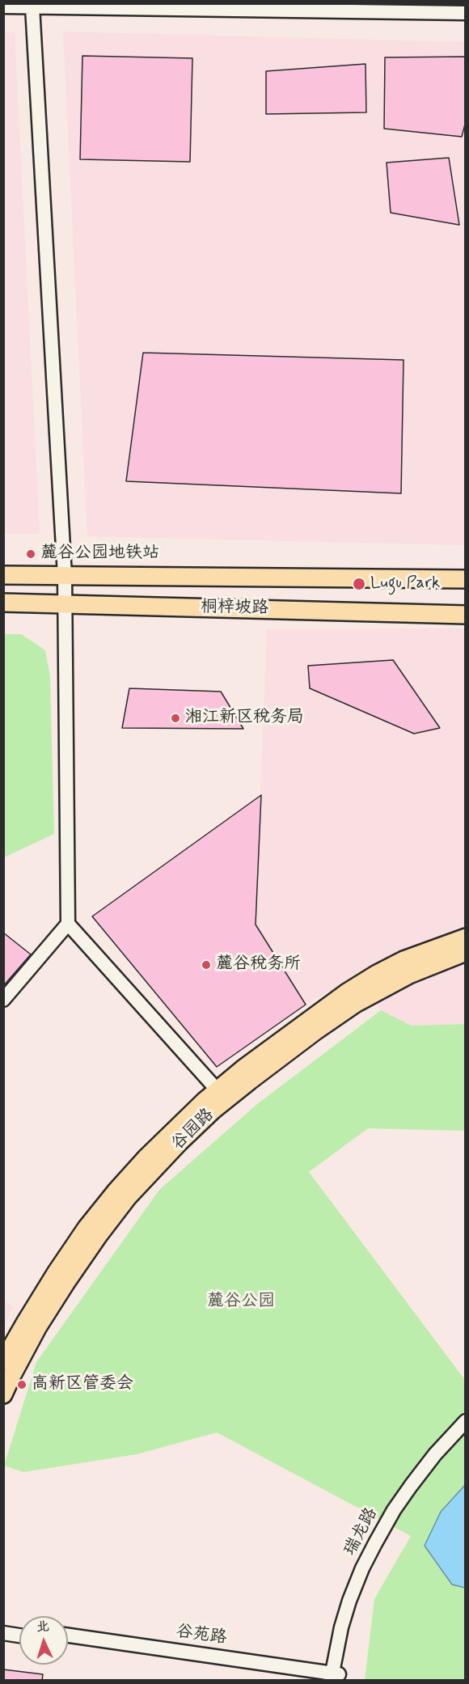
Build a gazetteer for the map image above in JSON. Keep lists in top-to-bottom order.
{
  "streets": {
    "main road": ["桐梓坡路", "谷园路"],
    "street": ["瑞龙路", "谷苑路"]
  },
  "crossings": [
    ["瑞龙路", "谷苑路"]
  ],
  "parks": ["麓谷公园"],
  "places": [
    "麓谷公园地铁站",
    "Lugu Park",
    "湘江新区税务局",
    "麓谷税务所",
    "高新区管委会"
  ],
  "north": "top"
}
